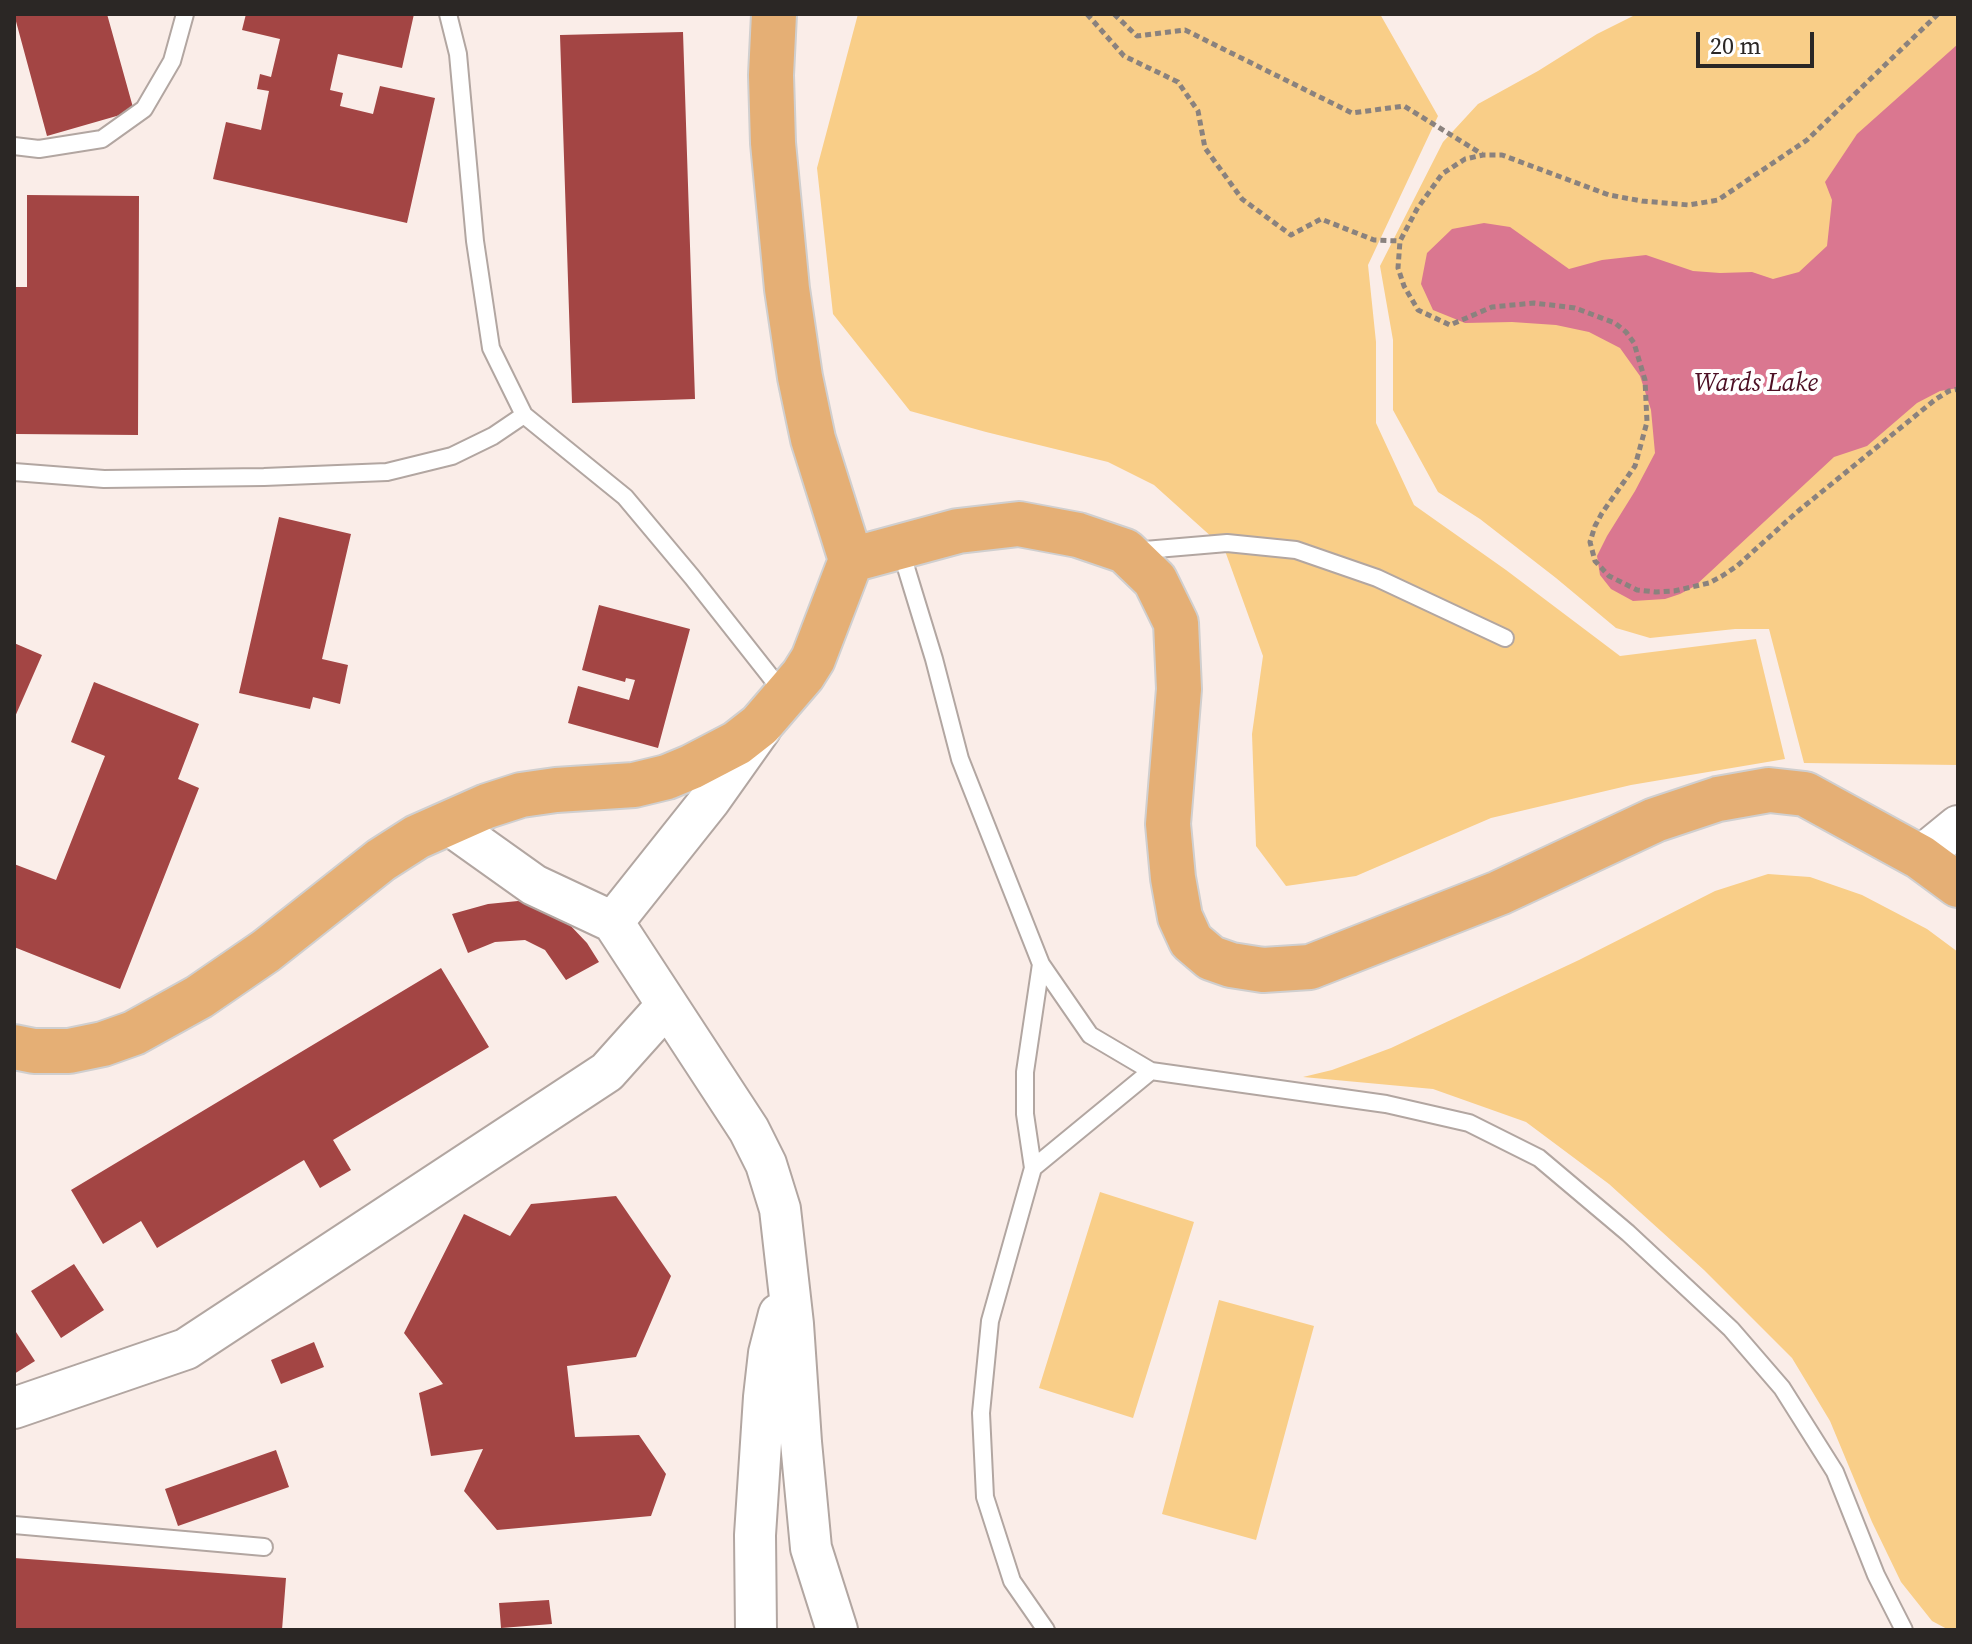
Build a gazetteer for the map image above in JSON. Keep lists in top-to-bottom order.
{
  "water": ["Wards Lake"],
  "scale_bar": "20 m"
}
